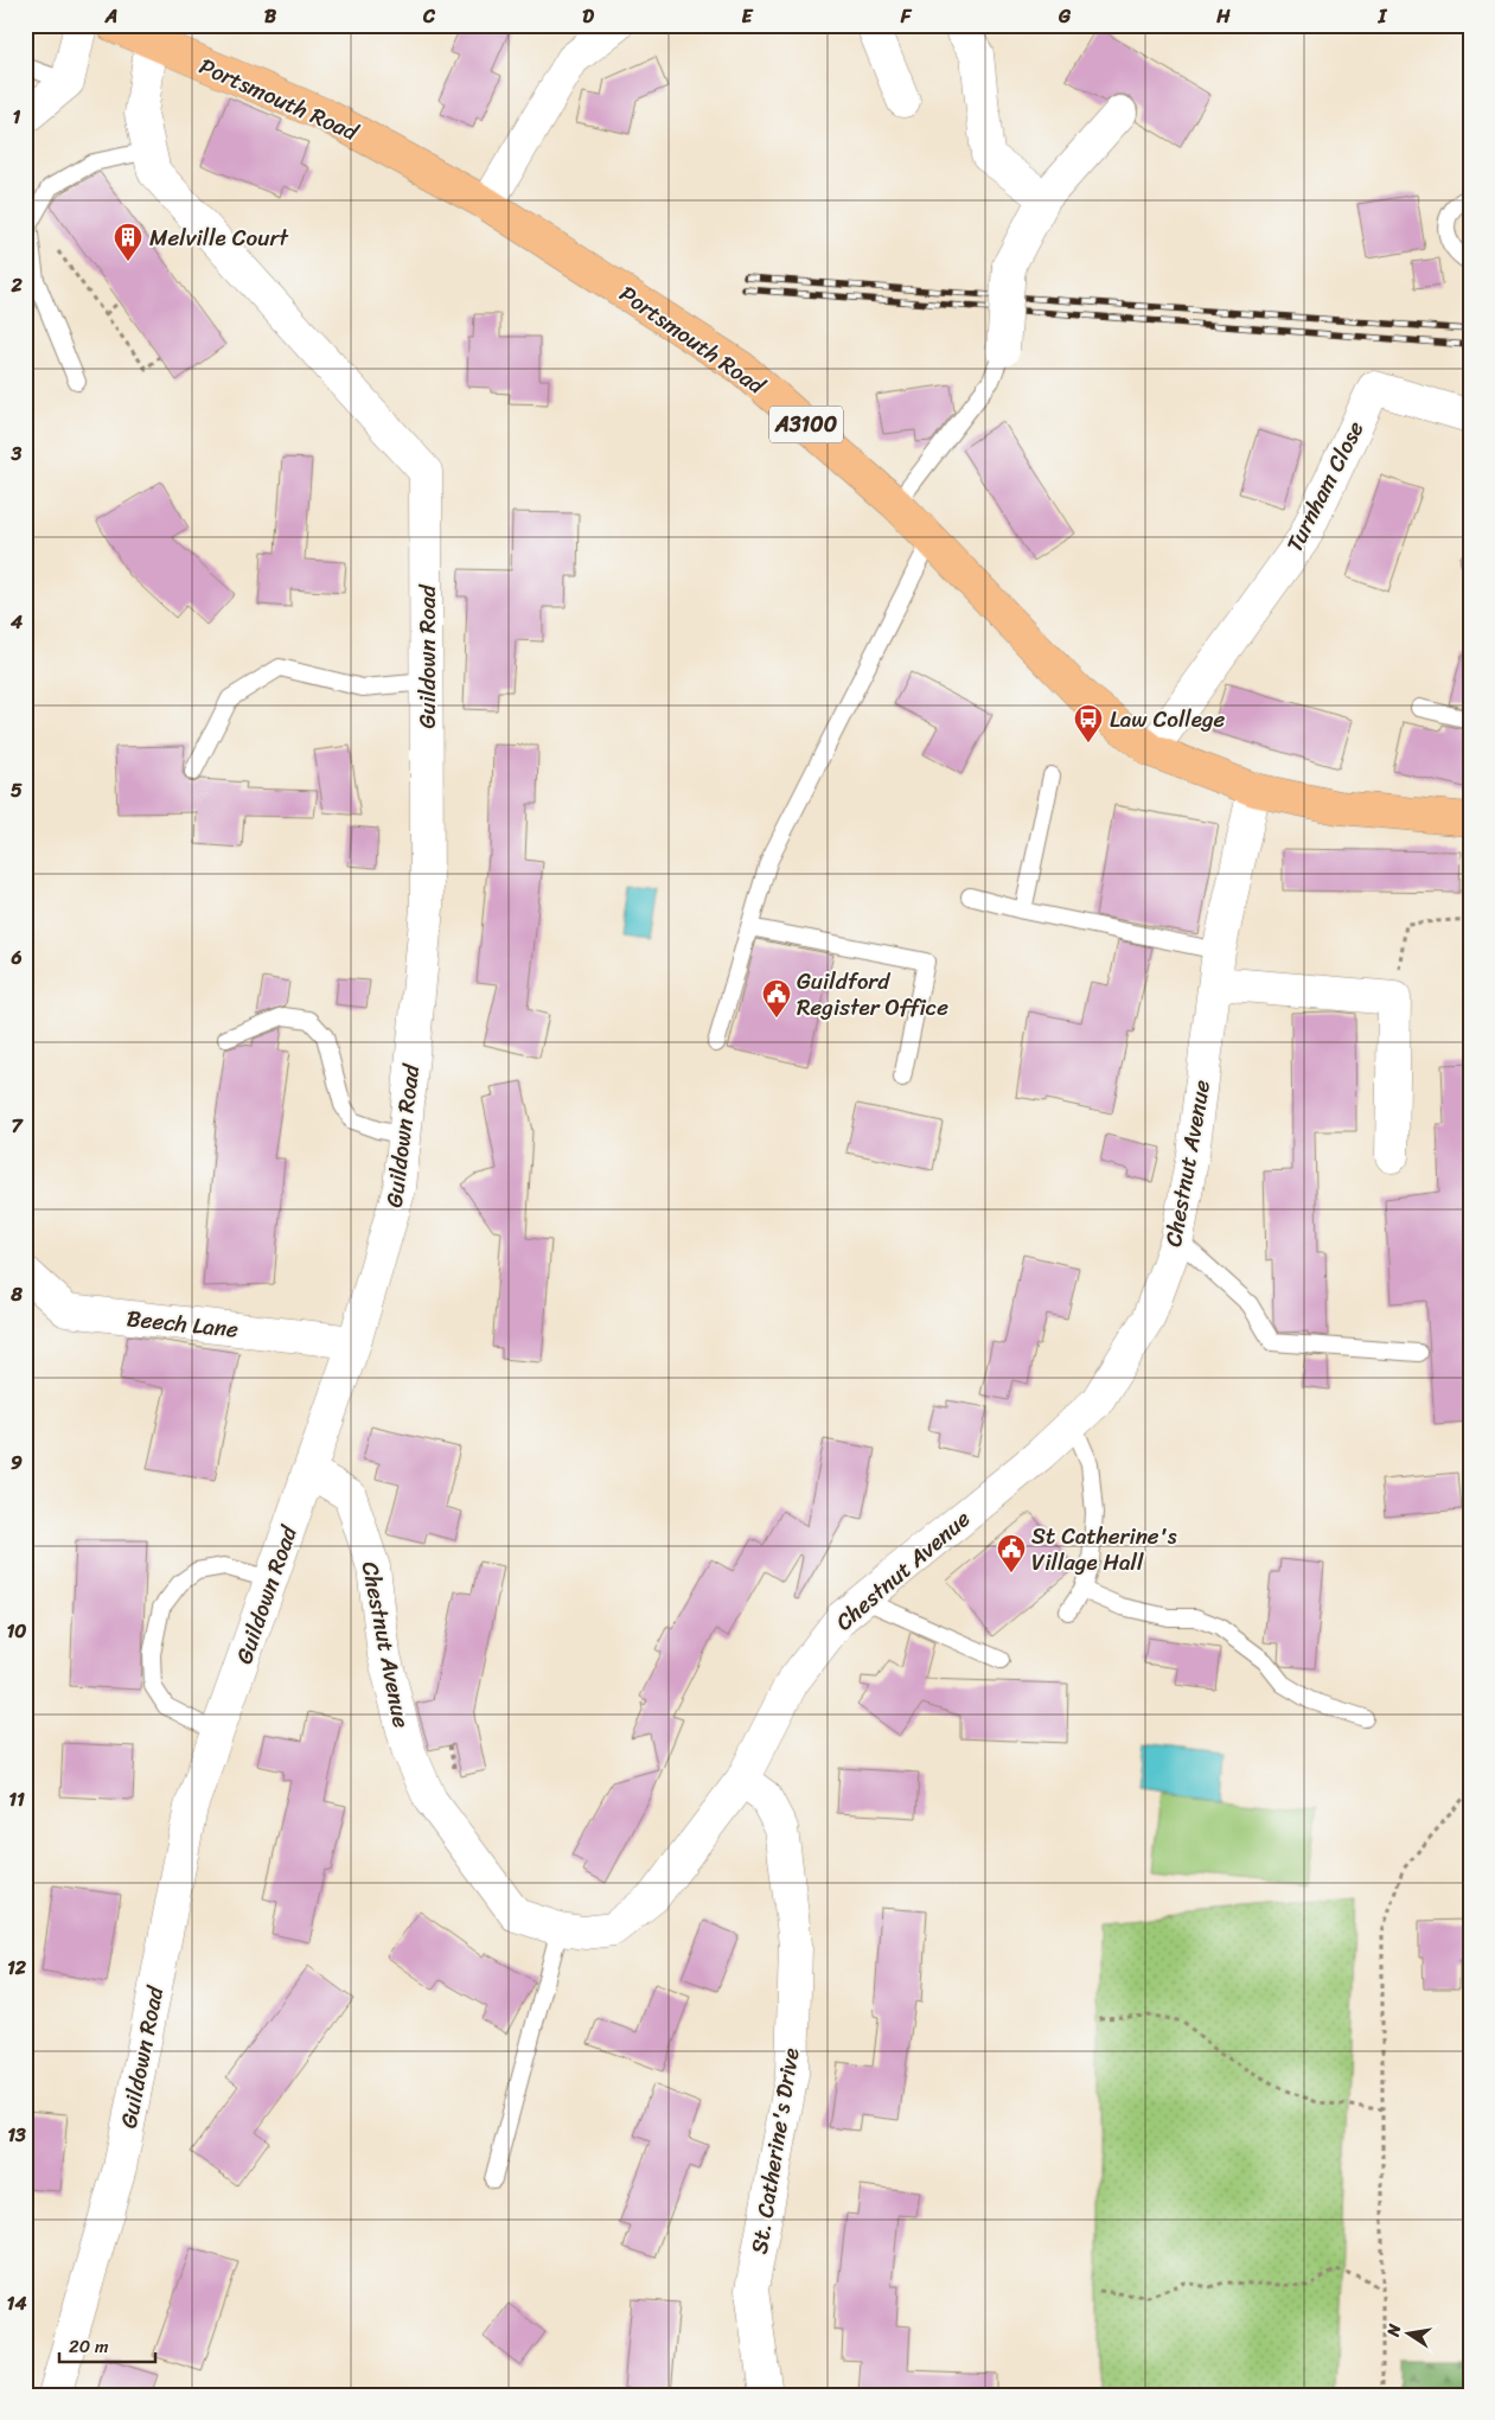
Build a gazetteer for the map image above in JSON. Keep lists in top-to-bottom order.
{
  "streets": {
    "main road": ["Portsmouth Road", "A3100"],
    "street": [
      "Turnham Close",
      "Guildown Road",
      "Chestnut Avenue",
      "Beech Lane",
      "St. Catherine's Drive"
    ]
  },
  "crossings": [
    ["Portsmouth Road", "Turnham Close"],
    ["Portsmouth Road", "Guildown Road"],
    ["Portsmouth Road", "Chestnut Avenue"],
    ["Guildown Road", "Chestnut Avenue"],
    ["Guildown Road", "Beech Lane"],
    ["Chestnut Avenue", "St. Catherine's Drive"]
  ],
  "places": {
    "building": ["Melville Court"],
    "bus stop": ["Law College"],
    "public building": ["Guildford Register Office", "St Catherine's Village Hall"]
  },
  "scale_bar": "20 m",
  "north": "left",
  "grid": {
    "columns": [
      "A",
      "B",
      "C",
      "D",
      "E",
      "F",
      "G",
      "H",
      "I"
    ],
    "rows": [
      "1",
      "2",
      "3",
      "4",
      "5",
      "6",
      "7",
      "8",
      "9",
      "10",
      "11",
      "12",
      "13",
      "14"
    ]
  }
}
